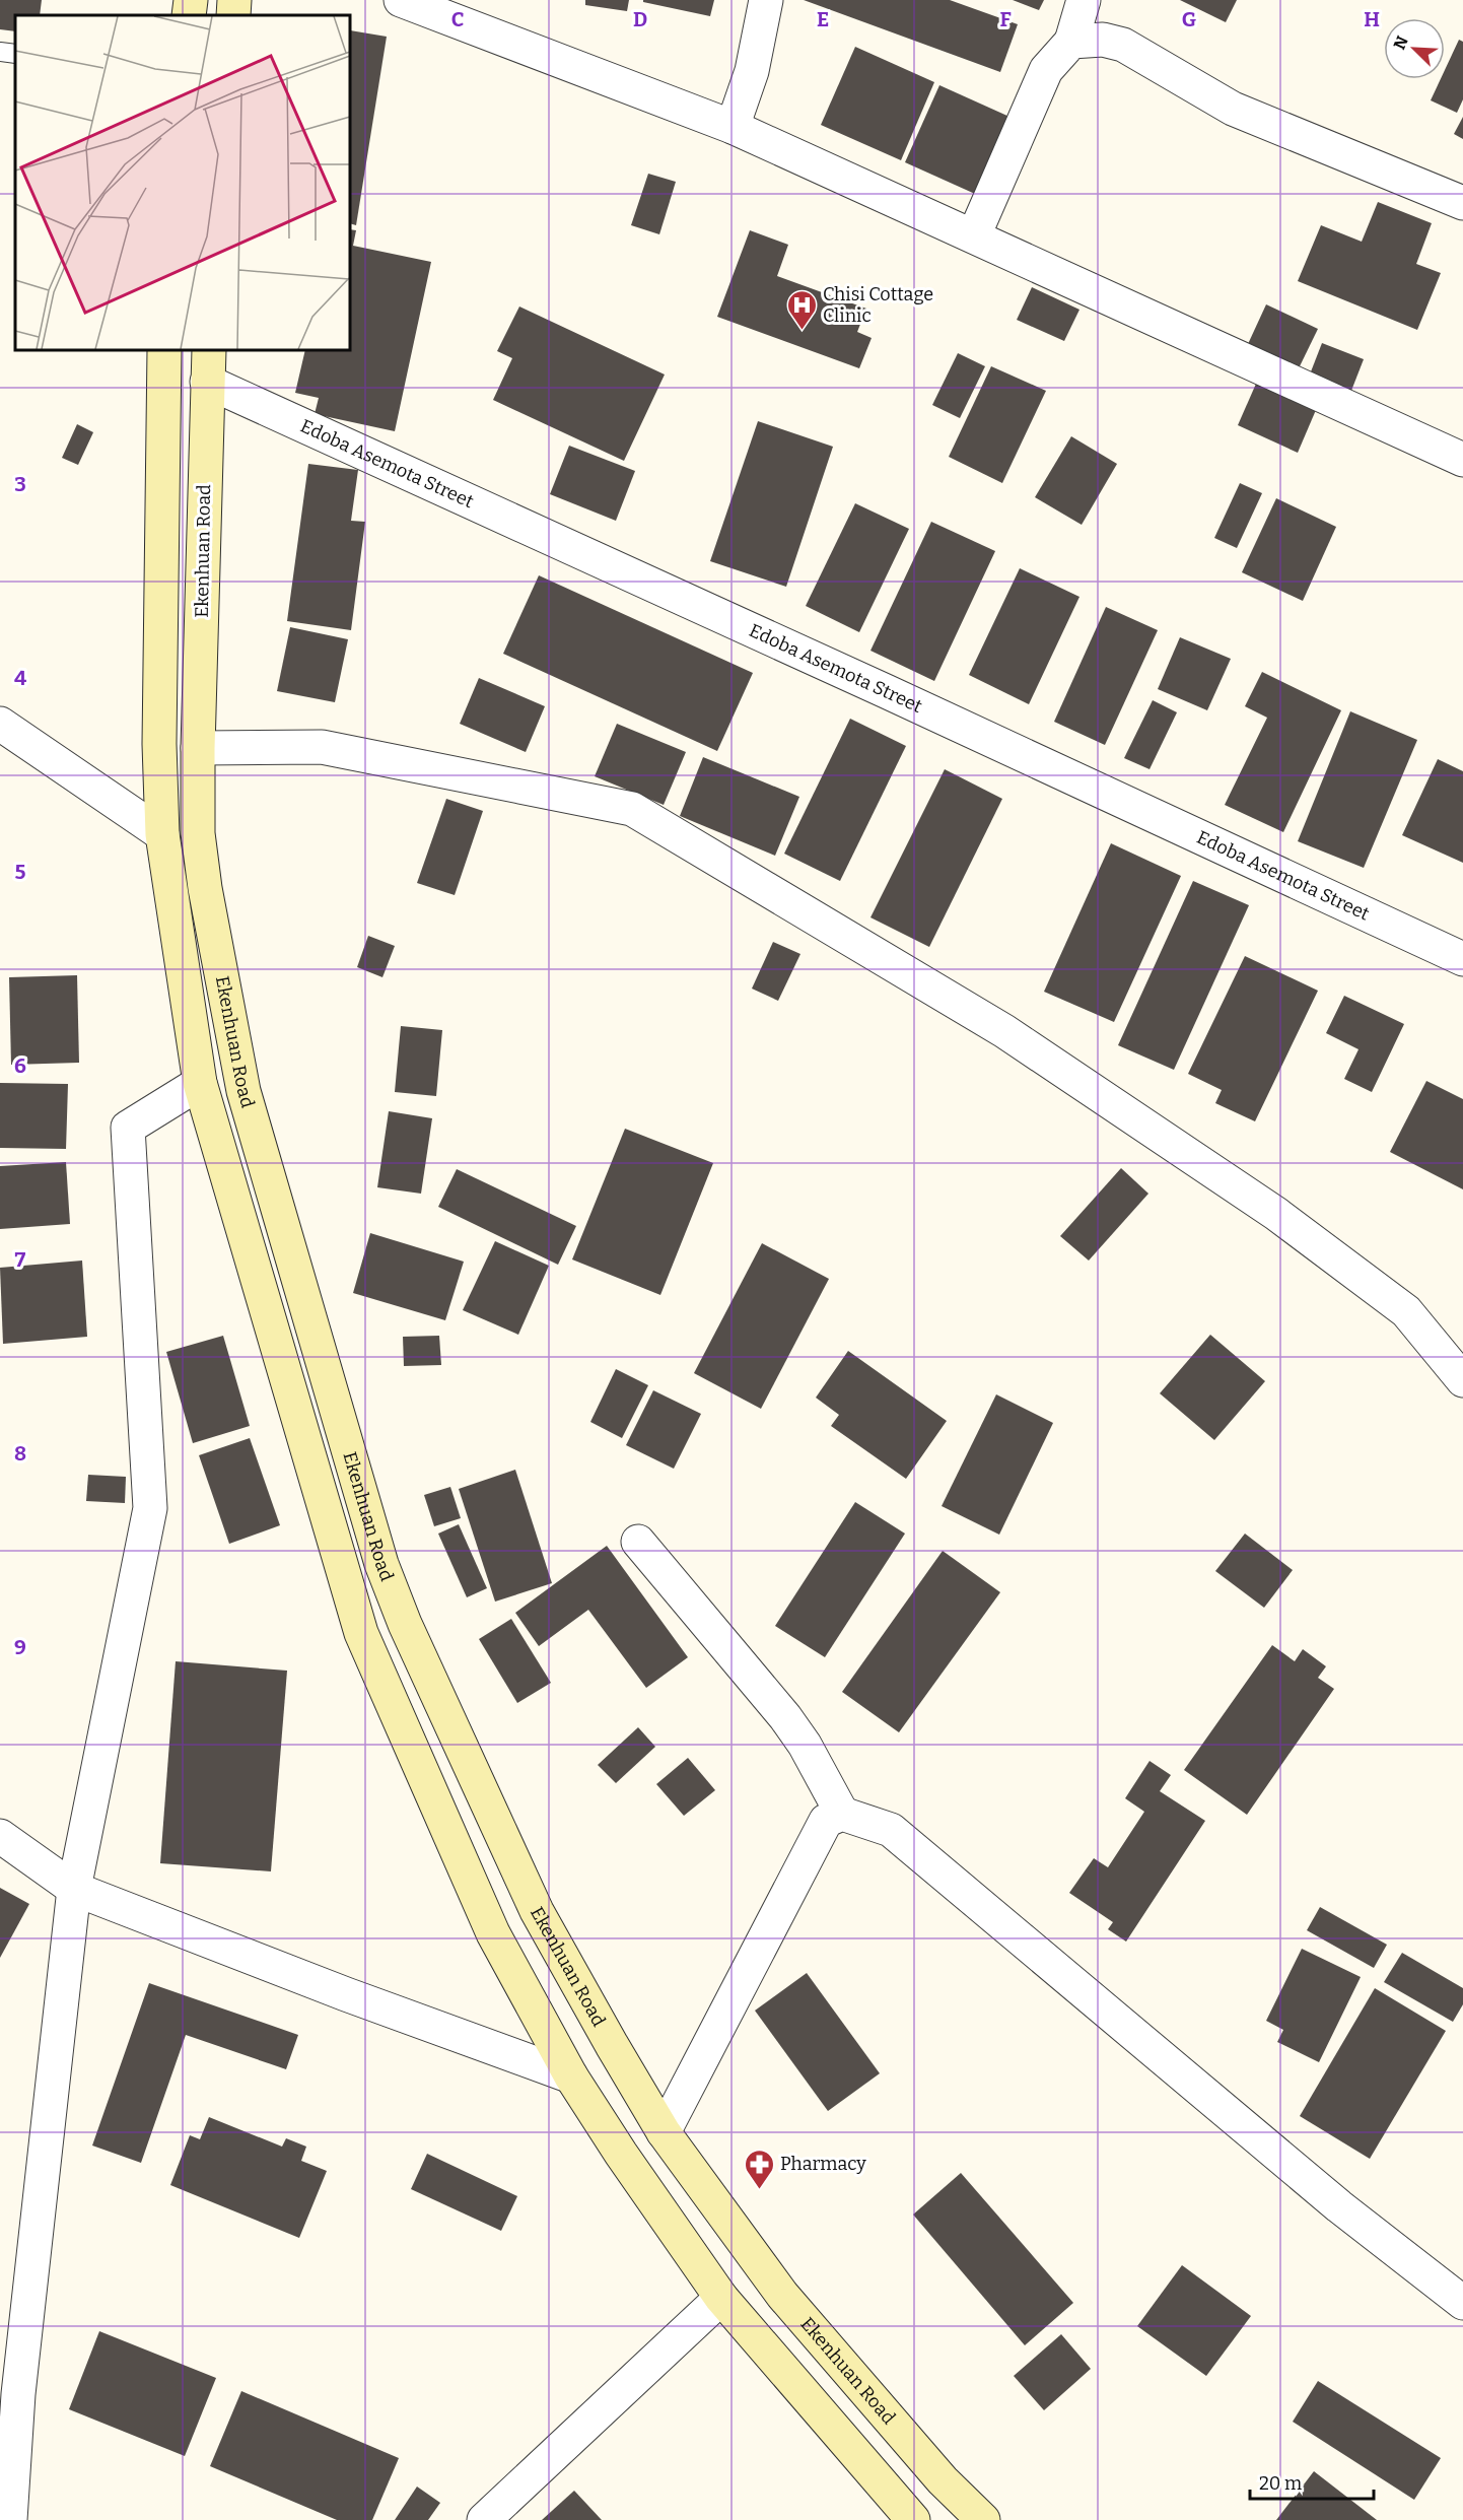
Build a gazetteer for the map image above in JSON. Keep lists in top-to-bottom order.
{
  "streets": {
    "main road": ["Ekenhuan Road"],
    "street": ["Edoba Asemota Street"]
  },
  "crossings": [
    ["Edoba Asemota Street", "Ekenhuan Road"]
  ],
  "places": {
    "hospital": ["Chisi Cottage Clinic"],
    "pharmacy": ["Pharmacy"]
  },
  "scale_bar": "20 m",
  "north": "top left",
  "grid": {
    "columns": [
      "C",
      "D",
      "E",
      "F",
      "G",
      "H"
    ],
    "rows": [
      "3",
      "4",
      "5",
      "6",
      "7",
      "8",
      "9"
    ]
  }
}
